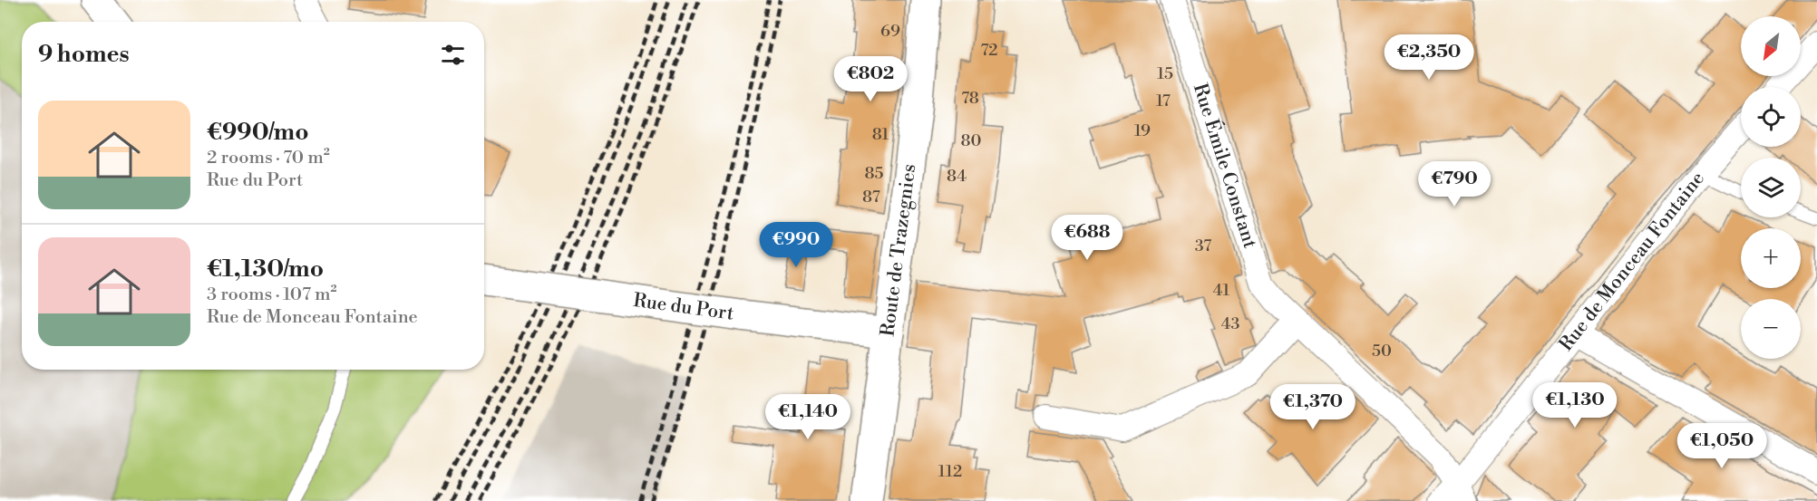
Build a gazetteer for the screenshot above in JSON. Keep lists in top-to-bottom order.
{
  "streets": {
    "main road": ["Route de Trazegnies", "Rue du Port"],
    "street": ["Rue Émile Constant", "Rue de Monceau Fontaine"]
  },
  "crossings": [
    ["Rue Émile Constant", "Rue de Monceau Fontaine"],
    ["Route de Trazegnies", "Rue du Port"]
  ],
  "house_numbers": [
    "69",
    "72",
    "15",
    "78",
    "17",
    "19",
    "81",
    "80",
    "85",
    "84",
    "87",
    "37",
    "41",
    "43",
    "50",
    "112"
  ],
  "north": "bottom left",
  "page": {
    "map_buttons": ["+", "−"],
    "heading": "9 homes",
    "price": [
      "€2,350",
      "€802",
      "€790",
      "€688",
      "€990",
      "€1,130",
      "€1,370",
      "€1,140",
      "€1,050"
    ],
    "list": [
      {
        "name": "€990/mo",
        "note": "2 rooms · 70 m² · Rue du Port"
      },
      {
        "name": "€1,130/mo",
        "note": "3 rooms · 107 m² · Rue de Monceau Fontaine"
      }
    ]
  }
}
